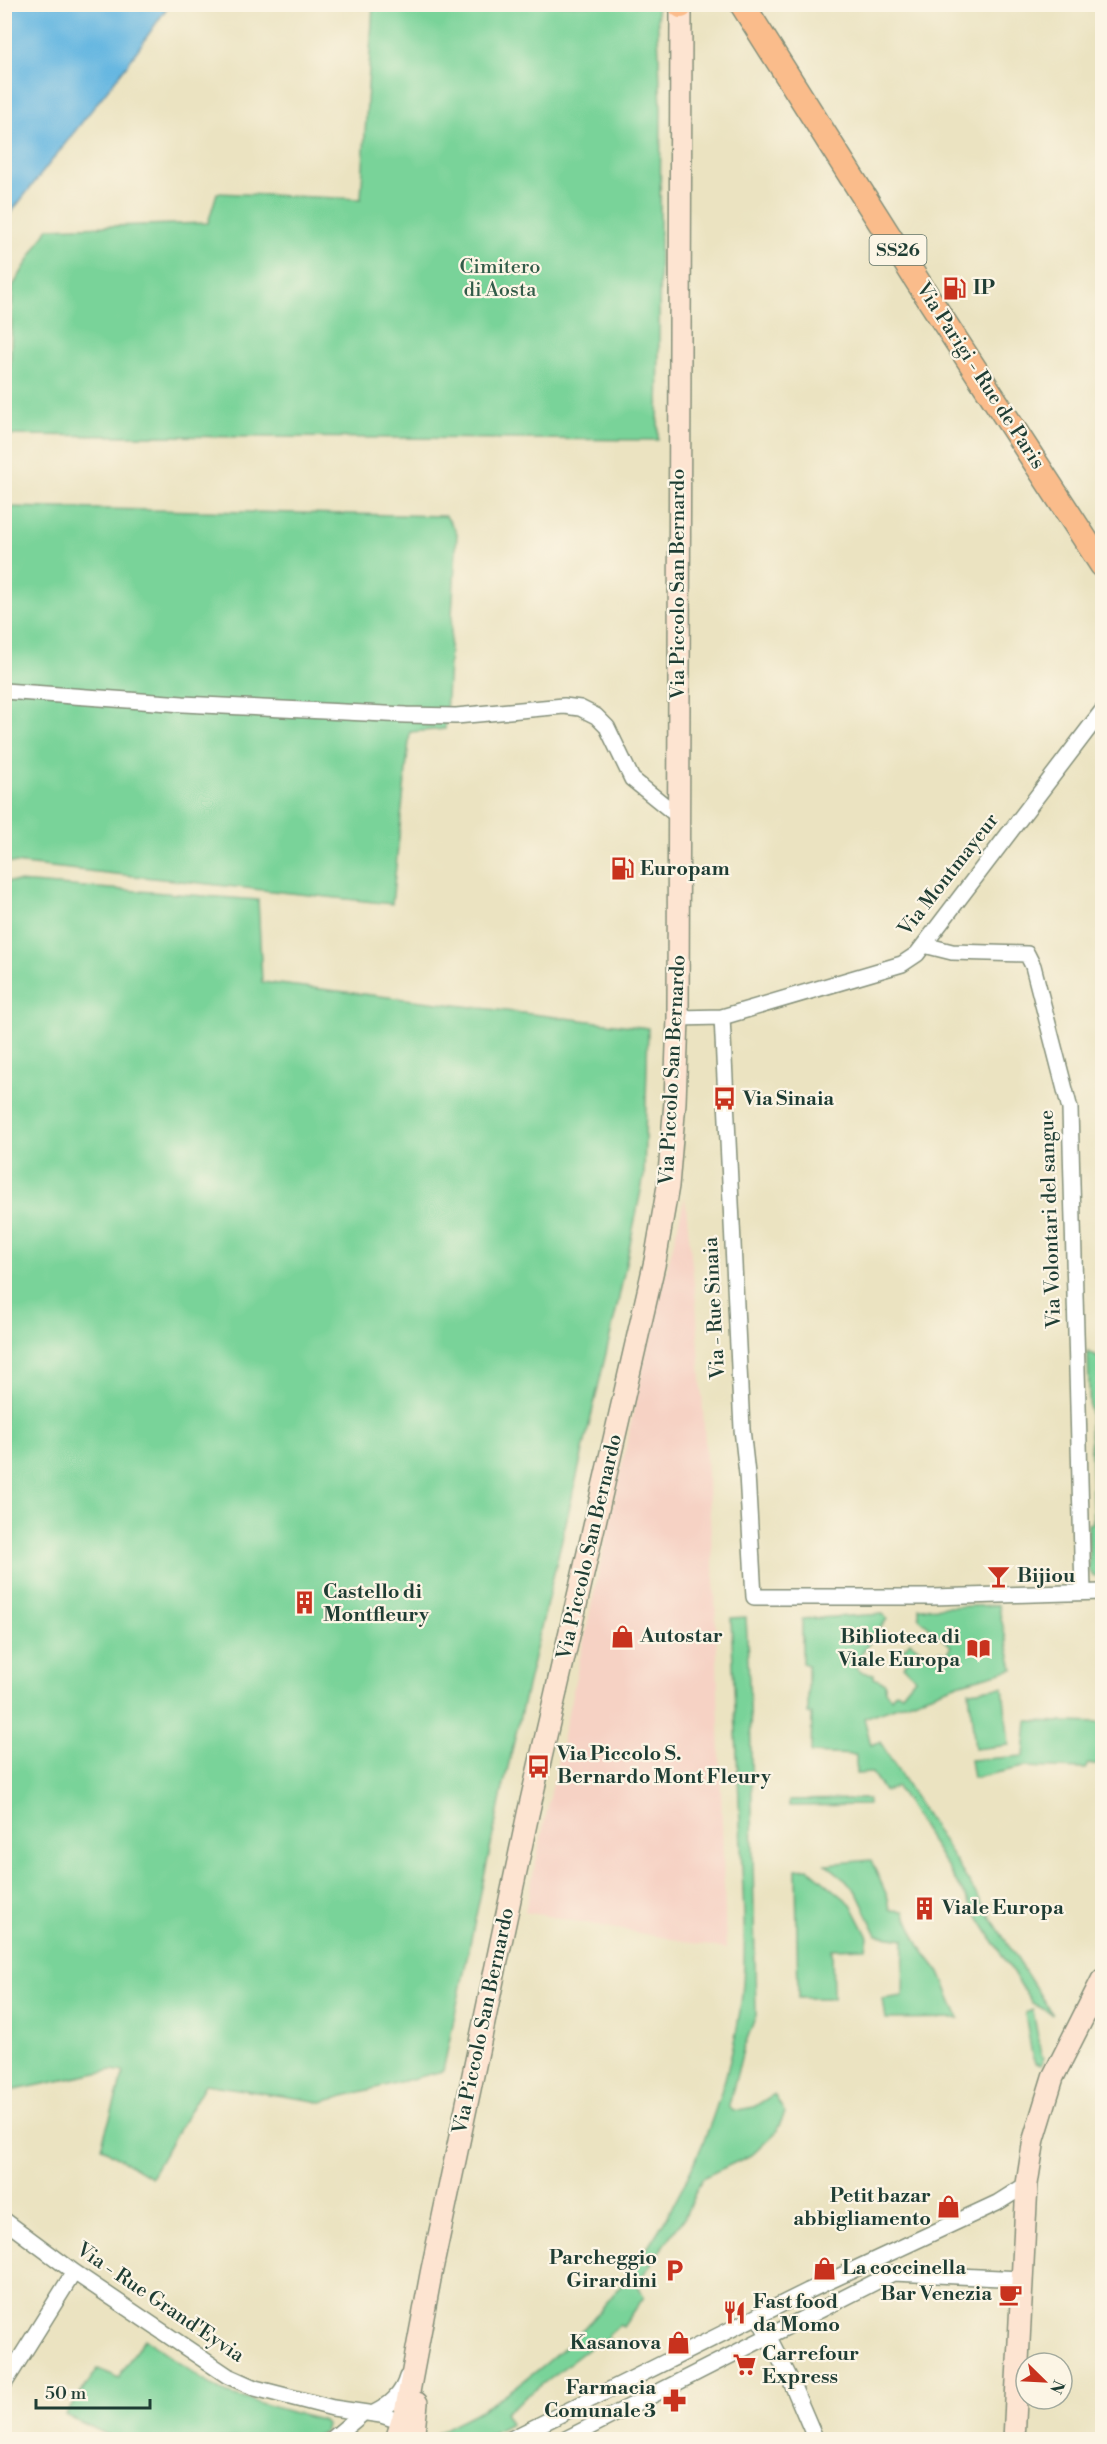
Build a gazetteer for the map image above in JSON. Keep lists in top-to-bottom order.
{
  "streets": {
    "main road": ["SS26", "Via Parigi - Rue de Paris"],
    "street": [
      "Via Piccolo San Bernardo",
      "Via Montmayeur",
      "Via Volontari del sangue",
      "Via - Rue Sinaia",
      "Via - Rue Grand'Eyvia"
    ]
  },
  "crossings": [
    ["Via Piccolo San Bernardo", "Via Montmayeur"],
    ["Via Piccolo San Bernardo", "Via - Rue Grand'Eyvia"],
    ["Via Montmayeur", "Via Volontari del sangue"],
    ["Via Montmayeur", "Via - Rue Sinaia"],
    ["Via Volontari del sangue", "Via - Rue Sinaia"]
  ],
  "parks": ["Cimitero di Aosta"],
  "places": {
    "fuel station": ["IP", "Europam"],
    "bus stop": ["Via Sinaia", "Via Piccolo S. Bernardo Mont Fleury"],
    "bar": ["Bijiou"],
    "building": ["Castello di Montfleury", "Viale Europa"],
    "shop": [
      "Autostar",
      "Petit bazar abbigliamento",
      "La coccinella",
      "Kasanova"
    ],
    "library": ["Biblioteca di Viale Europa"],
    "parking": ["Parcheggio Girardini"],
    "cafe": ["Bar Venezia"],
    "restaurant": ["Fast food da Momo"],
    "supermarket": ["Carrefour Express"],
    "pharmacy": ["Farmacia Comunale 3"]
  },
  "scale_bar": "50 m",
  "north": "bottom right"
}
